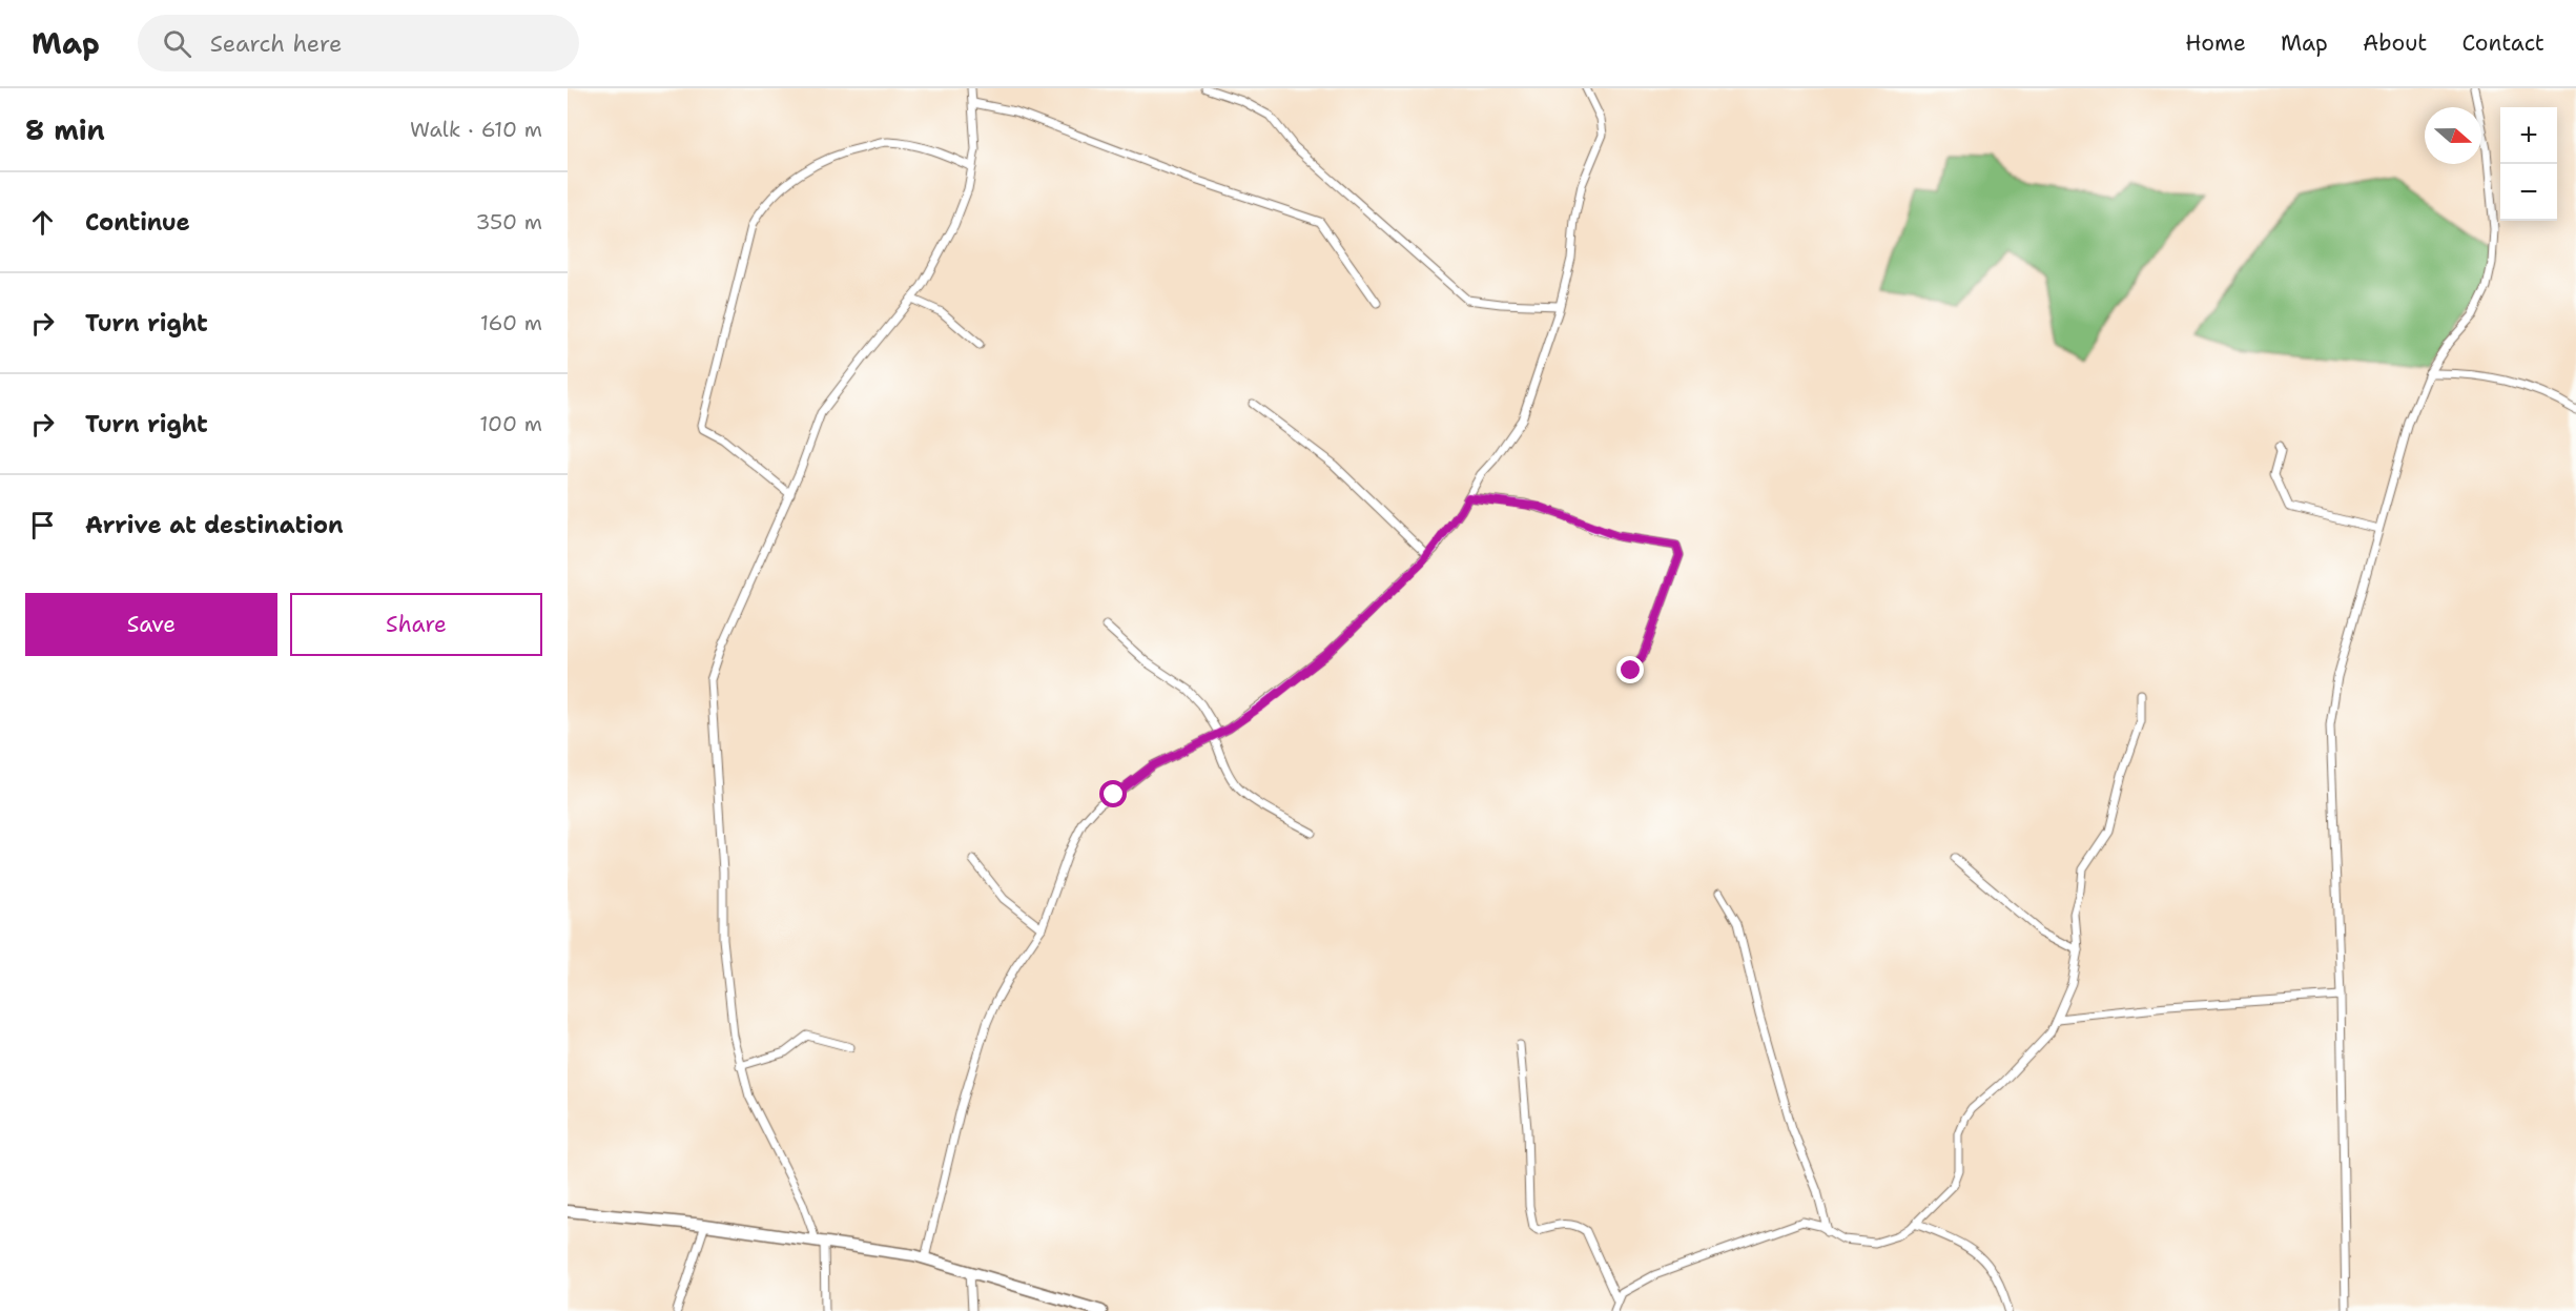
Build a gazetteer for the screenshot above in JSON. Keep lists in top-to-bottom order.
{
  "north": "right",
  "page": {
    "header": "Map",
    "search": "Search here",
    "nav": [
      "Home",
      "Map",
      "About",
      "Contact"
    ],
    "heading": ["8 min", "Walk · 610 m"],
    "map_buttons": ["+", "−"],
    "list": [
      ["Continue", "350 m"],
      ["Turn right", "160 m"],
      ["Turn right", "100 m"],
      "Arrive at destination"
    ],
    "buttons": ["Save", "Share"]
  }
}
